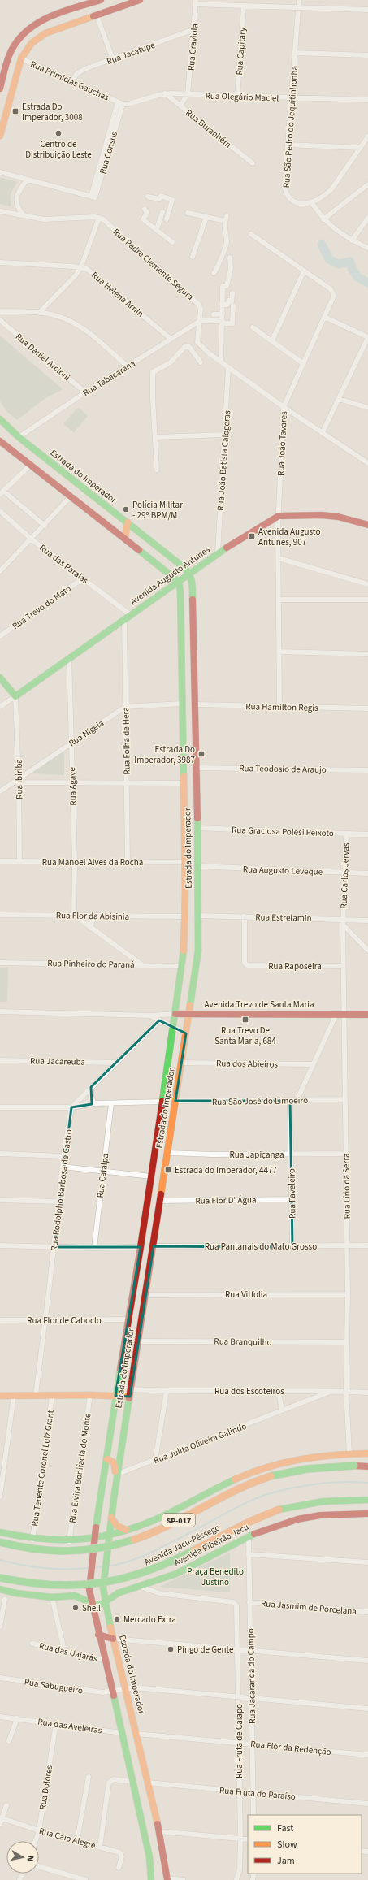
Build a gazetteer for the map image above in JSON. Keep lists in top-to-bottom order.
{
  "streets": {
    "main road": [
      "Estrada do Imperador",
      "Avenida Augusto Antunes",
      "Avenida Trevo de Santa Maria",
      "SP-017",
      "Avenida Jacu-Pêssego",
      "Avenida Ribeirão Jacu"
    ],
    "street": [
      "Rua Graviola",
      "Rua Capitary",
      "Rua Jacatupe",
      "Rua Primicias Gauchas",
      "Rua Olegário Maciel",
      "Rua São Pedro do Jequitinhonha",
      "Rua Buranhém",
      "Rua Consus",
      "Rua Padre Clemente Segura",
      "Rua Helena Arnin",
      "Rua Daniel Arcioni",
      "Rua Tabacarana",
      "Rua João Tavares",
      "Rua João Batista Calogeras",
      "Rua das Paralas",
      "Rua Trevo do Mato",
      "Rua Hamilton Regis",
      "Rua Nigela",
      "Rua Folha de Hera",
      "Rua Teodosio de Araujo",
      "Rua Ibiriba",
      "Rua Agave",
      "Rua Graciosa Polesi Peixoto",
      "Rua Manoel Alves da Rocha",
      "Rua Augusto Leveque",
      "Rua Carlos Jervas",
      "Rua Flor da Abisinia",
      "Rua Estrelamin",
      "Rua Pinheiro do Paraná",
      "Rua Raposeira",
      "Rua Jacareuba",
      "Rua dos Abieiros",
      "Rua São José do Limoeiro",
      "Rua Japiçanga",
      "Rua Catalpa",
      "Rua Lírio da Serra",
      "Rua Rodolpho Barbosa de Castro",
      "Rua Faveleiro",
      "Rua Flor D' Água",
      "Rua Pantanais do Mato Grosso",
      "Rua Vitfolia",
      "Rua Flor de Caboclo",
      "Rua Branquilho",
      "Rua dos Escoteiros",
      "Rua Julita Oliveira Galindo",
      "Rua Tenente Coronel Luiz Grant",
      "Rua Elvira Bonifacia do Monte",
      "Rua Jasmim de Porcelana",
      "Rua das Uajarás",
      "Rua Jacaranda do Campo",
      "Rua Sabugueiro",
      "Rua das Aveleiras",
      "Rua Fruta de Caiapo",
      "Rua Flor da Redenção",
      "Rua Dolores",
      "Rua Fruta do Paraíso",
      "Rua Caio Alegre"
    ]
  },
  "crossings": [
    ["Rua Graviola", "Rua Jacatupe"],
    ["Rua Graviola", "Rua Olegário Maciel"],
    ["Rua Capitary", "Rua Olegário Maciel"],
    ["Rua Jacatupe", "Rua Primicias Gauchas"],
    ["Rua Primicias Gauchas", "Rua Olegário Maciel"],
    ["Rua Primicias Gauchas", "Rua Consus"],
    ["Rua Olegário Maciel", "Rua São Pedro do Jequitinhonha"],
    ["Rua Olegário Maciel", "Rua Buranhém"],
    ["Rua Olegário Maciel", "Rua Consus"],
    ["Rua Padre Clemente Segura", "Rua Tabacarana"],
    ["Rua Padre Clemente Segura", "Rua João Tavares"],
    ["Rua Padre Clemente Segura", "Rua João Batista Calogeras"],
    ["Rua Helena Arnin", "Rua Tabacarana"],
    ["Rua Daniel Arcioni", "Rua Tabacarana"],
    ["Rua Tabacarana", "Estrada do Imperador"],
    ["Rua João Tavares", "Avenida Augusto Antunes"],
    ["Rua João Tavares", "Rua Hamilton Regis"],
    ["Rua João Batista Calogeras", "Avenida Augusto Antunes"],
    ["Estrada do Imperador", "Avenida Augusto Antunes"],
    ["Estrada do Imperador", "Rua Hamilton Regis"],
    ["Estrada do Imperador", "Rua Teodosio de Araujo"],
    ["Estrada do Imperador", "Rua Graciosa Polesi Peixoto"],
    ["Estrada do Imperador", "Rua Manoel Alves da Rocha"],
    ["Estrada do Imperador", "Rua Augusto Leveque"],
    ["Estrada do Imperador", "Rua Flor da Abisinia"],
    ["Estrada do Imperador", "Rua Estrelamin"],
    ["Estrada do Imperador", "Rua Pinheiro do Paraná"],
    ["Estrada do Imperador", "Avenida Trevo de Santa Maria"],
    ["Estrada do Imperador", "Rua dos Abieiros"],
    ["Estrada do Imperador", "Rua São José do Limoeiro"],
    ["Estrada do Imperador", "Rua Japiçanga"],
    ["Estrada do Imperador", "Rua Flor D' Água"],
    ["Estrada do Imperador", "Rua Pantanais do Mato Grosso"],
    ["Estrada do Imperador", "Rua Vitfolia"],
    ["Estrada do Imperador", "Rua Flor de Caboclo"],
    ["Estrada do Imperador", "Rua Branquilho"],
    ["Estrada do Imperador", "Rua dos Escoteiros"],
    ["Estrada do Imperador", "Rua Julita Oliveira Galindo"],
    ["Estrada do Imperador", "Avenida Ribeirão Jacu"],
    ["Estrada do Imperador", "Rua das Uajarás"],
    ["Estrada do Imperador", "Rua Sabugueiro"],
    ["Estrada do Imperador", "Rua das Aveleiras"],
    ["Estrada do Imperador", "Rua Flor da Redenção"],
    ["Estrada do Imperador", "Rua Fruta do Paraíso"],
    ["Rua das Paralas", "Avenida Augusto Antunes"],
    ["Rua das Paralas", "Rua Trevo do Mato"],
    ["Avenida Augusto Antunes", "Rua Folha de Hera"],
    ["Avenida Augusto Antunes", "Rua Ibiriba"],
    ["Avenida Augusto Antunes", "Rua Agave"],
    ["Rua Nigela", "Rua Folha de Hera"],
    ["Rua Nigela", "Rua Ibiriba"],
    ["Rua Nigela", "Rua Agave"],
    ["Rua Folha de Hera", "Rua Manoel Alves da Rocha"],
    ["Rua Ibiriba", "Rua Manoel Alves da Rocha"],
    ["Rua Agave", "Rua Manoel Alves da Rocha"],
    ["Rua Agave", "Rua Flor da Abisinia"],
    ["Rua Graciosa Polesi Peixoto", "Rua Carlos Jervas"],
    ["Rua Augusto Leveque", "Rua Carlos Jervas"],
    ["Rua Carlos Jervas", "Rua Estrelamin"],
    ["Rua Carlos Jervas", "Rua Lírio da Serra"],
    ["Rua Estrelamin", "Rua Raposeira"],
    ["Rua Estrelamin", "Rua Lírio da Serra"],
    ["Rua Raposeira", "Rua Lírio da Serra"],
    ["Avenida Trevo de Santa Maria", "Rua Lírio da Serra"],
    ["Rua São José do Limoeiro", "Rua Lírio da Serra"],
    ["Rua São José do Limoeiro", "Rua Faveleiro"],
    ["Rua Japiçanga", "Rua Lírio da Serra"],
    ["Rua Japiçanga", "Rua Faveleiro"],
    ["Rua Lírio da Serra", "Rua Pantanais do Mato Grosso"],
    ["Rua Lírio da Serra", "Rua Vitfolia"],
    ["Rua Lírio da Serra", "Rua Branquilho"],
    ["Rua Lírio da Serra", "Rua dos Escoteiros"],
    ["Rua Rodolpho Barbosa de Castro", "Rua Flor de Caboclo"],
    ["Rua Faveleiro", "Rua Flor D' Água"],
    ["Rua Faveleiro", "Rua Pantanais do Mato Grosso"],
    ["Rua dos Escoteiros", "Rua Julita Oliveira Galindo"],
    ["Avenida Ribeirão Jacu", "Rua Jacaranda do Campo"],
    ["Avenida Ribeirão Jacu", "Rua Fruta de Caiapo"],
    ["Rua Jasmim de Porcelana", "Rua Jacaranda do Campo"],
    ["Rua Jacaranda do Campo", "Rua Sabugueiro"],
    ["Rua Jacaranda do Campo", "Rua Flor da Redenção"],
    ["Rua Jacaranda do Campo", "Rua Fruta do Paraíso"],
    ["Rua Sabugueiro", "Rua Fruta de Caiapo"],
    ["Rua das Aveleiras", "Rua Dolores"],
    ["Rua Fruta de Caiapo", "Rua Flor da Redenção"],
    ["Rua Fruta de Caiapo", "Rua Fruta do Paraíso"],
    ["Rua Dolores", "Rua Caio Alegre"]
  ],
  "parks": ["Praça Benedito Justino"],
  "places": {
    "transit": [
      "Estrada Do Imperador, 3008",
      "Avenida Augusto Antunes, 907",
      "Estrada Do Imperador, 3987",
      "Rua Trevo De Santa Maria, 684",
      "Estrada do Imperador, 4477"
    ],
    "other": [
      "Centro de Distribuição Leste",
      "Polícia Militar - 29º BPM/M",
      "Shell",
      "Mercado Extra",
      "Pingo de Gente"
    ]
  },
  "legend": ["Fast", "Slow", "Jam"],
  "north": "right"
}
